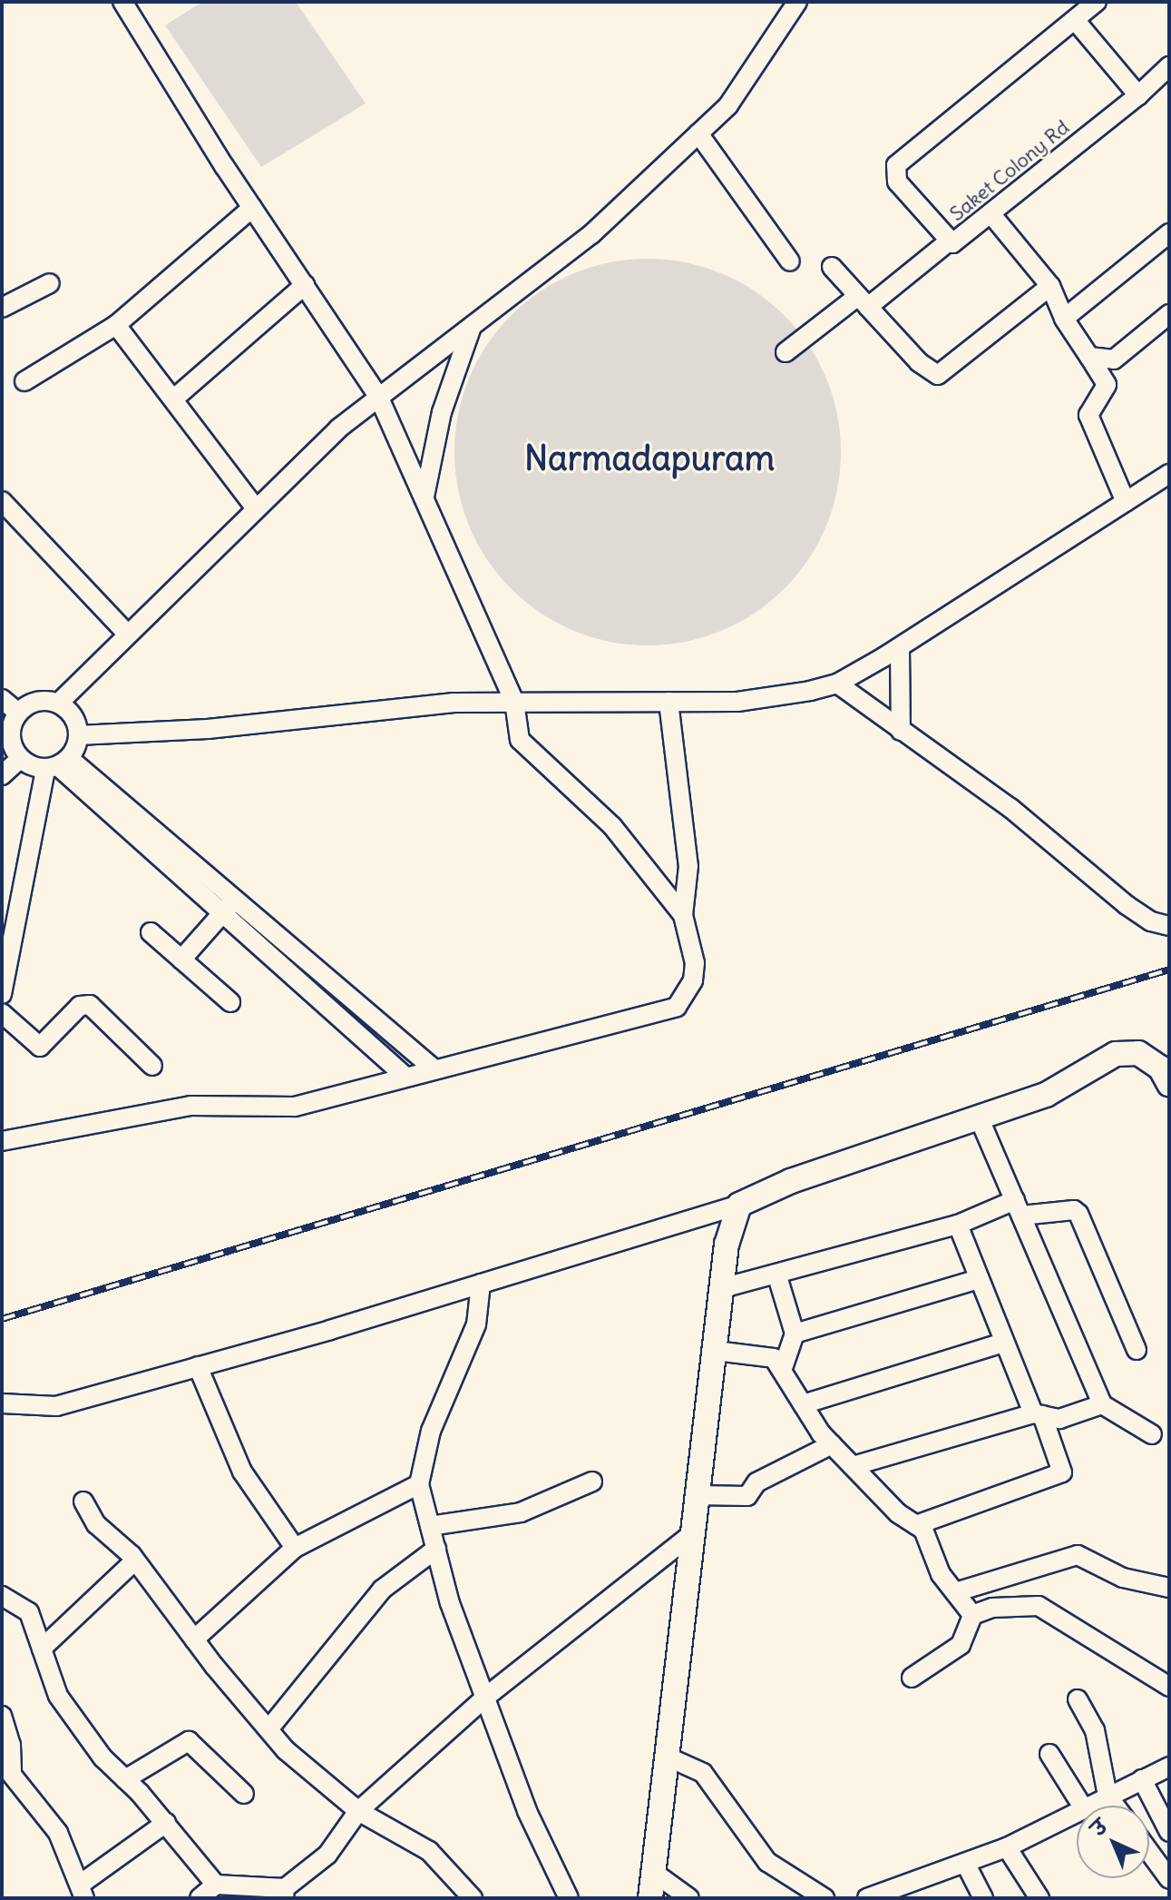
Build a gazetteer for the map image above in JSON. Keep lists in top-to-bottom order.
{
  "streets": {
    "street": ["Saket Colony Rd"]
  },
  "districts": ["Narmadapuram"],
  "north": "top left"
}
